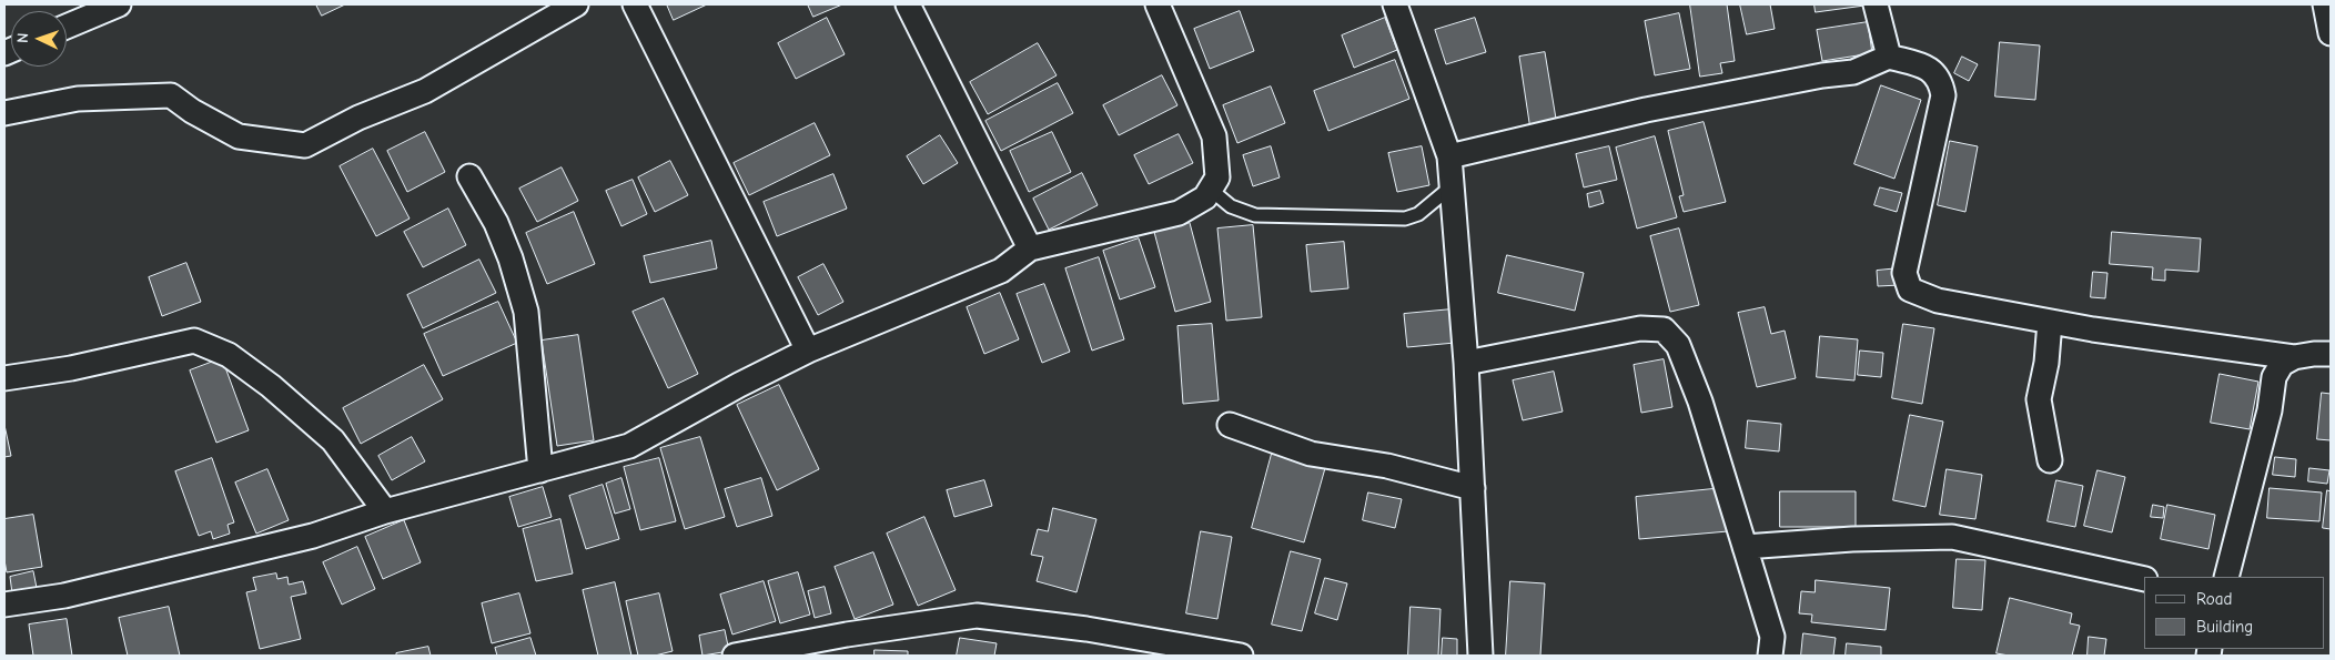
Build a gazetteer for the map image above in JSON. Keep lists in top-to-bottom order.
{
  "legend": ["Road", "Building"],
  "north": "left"
}
